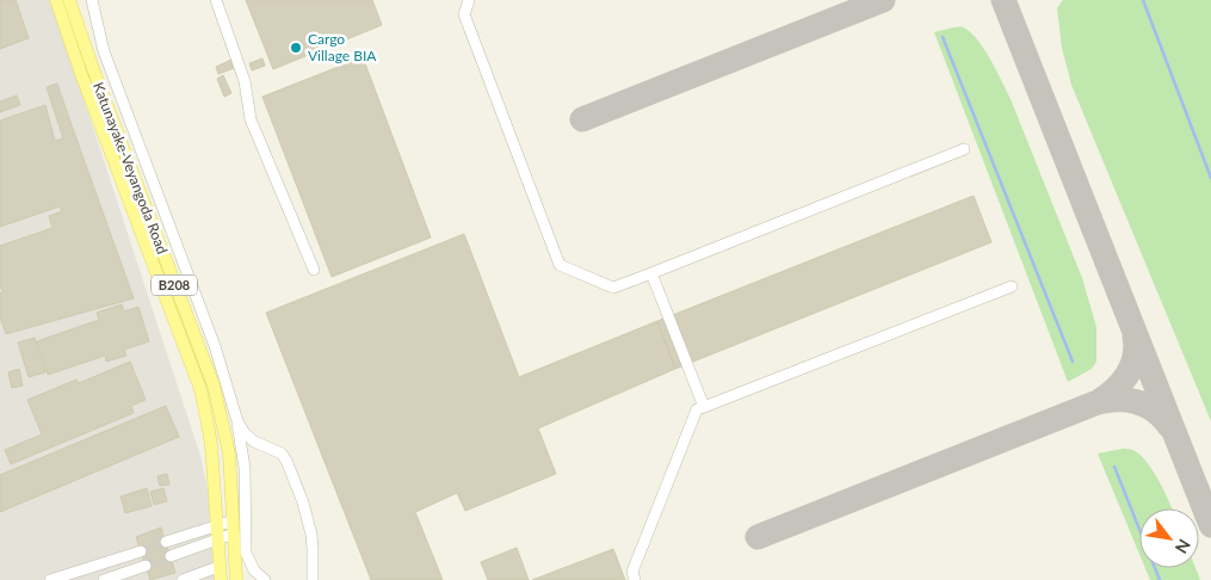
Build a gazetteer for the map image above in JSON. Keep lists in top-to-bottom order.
{
  "streets": {
    "main road": ["Katunayake-Veyangoda Road", "B208"]
  },
  "places": ["Cargo Village BIA"],
  "north": "bottom right"
}
